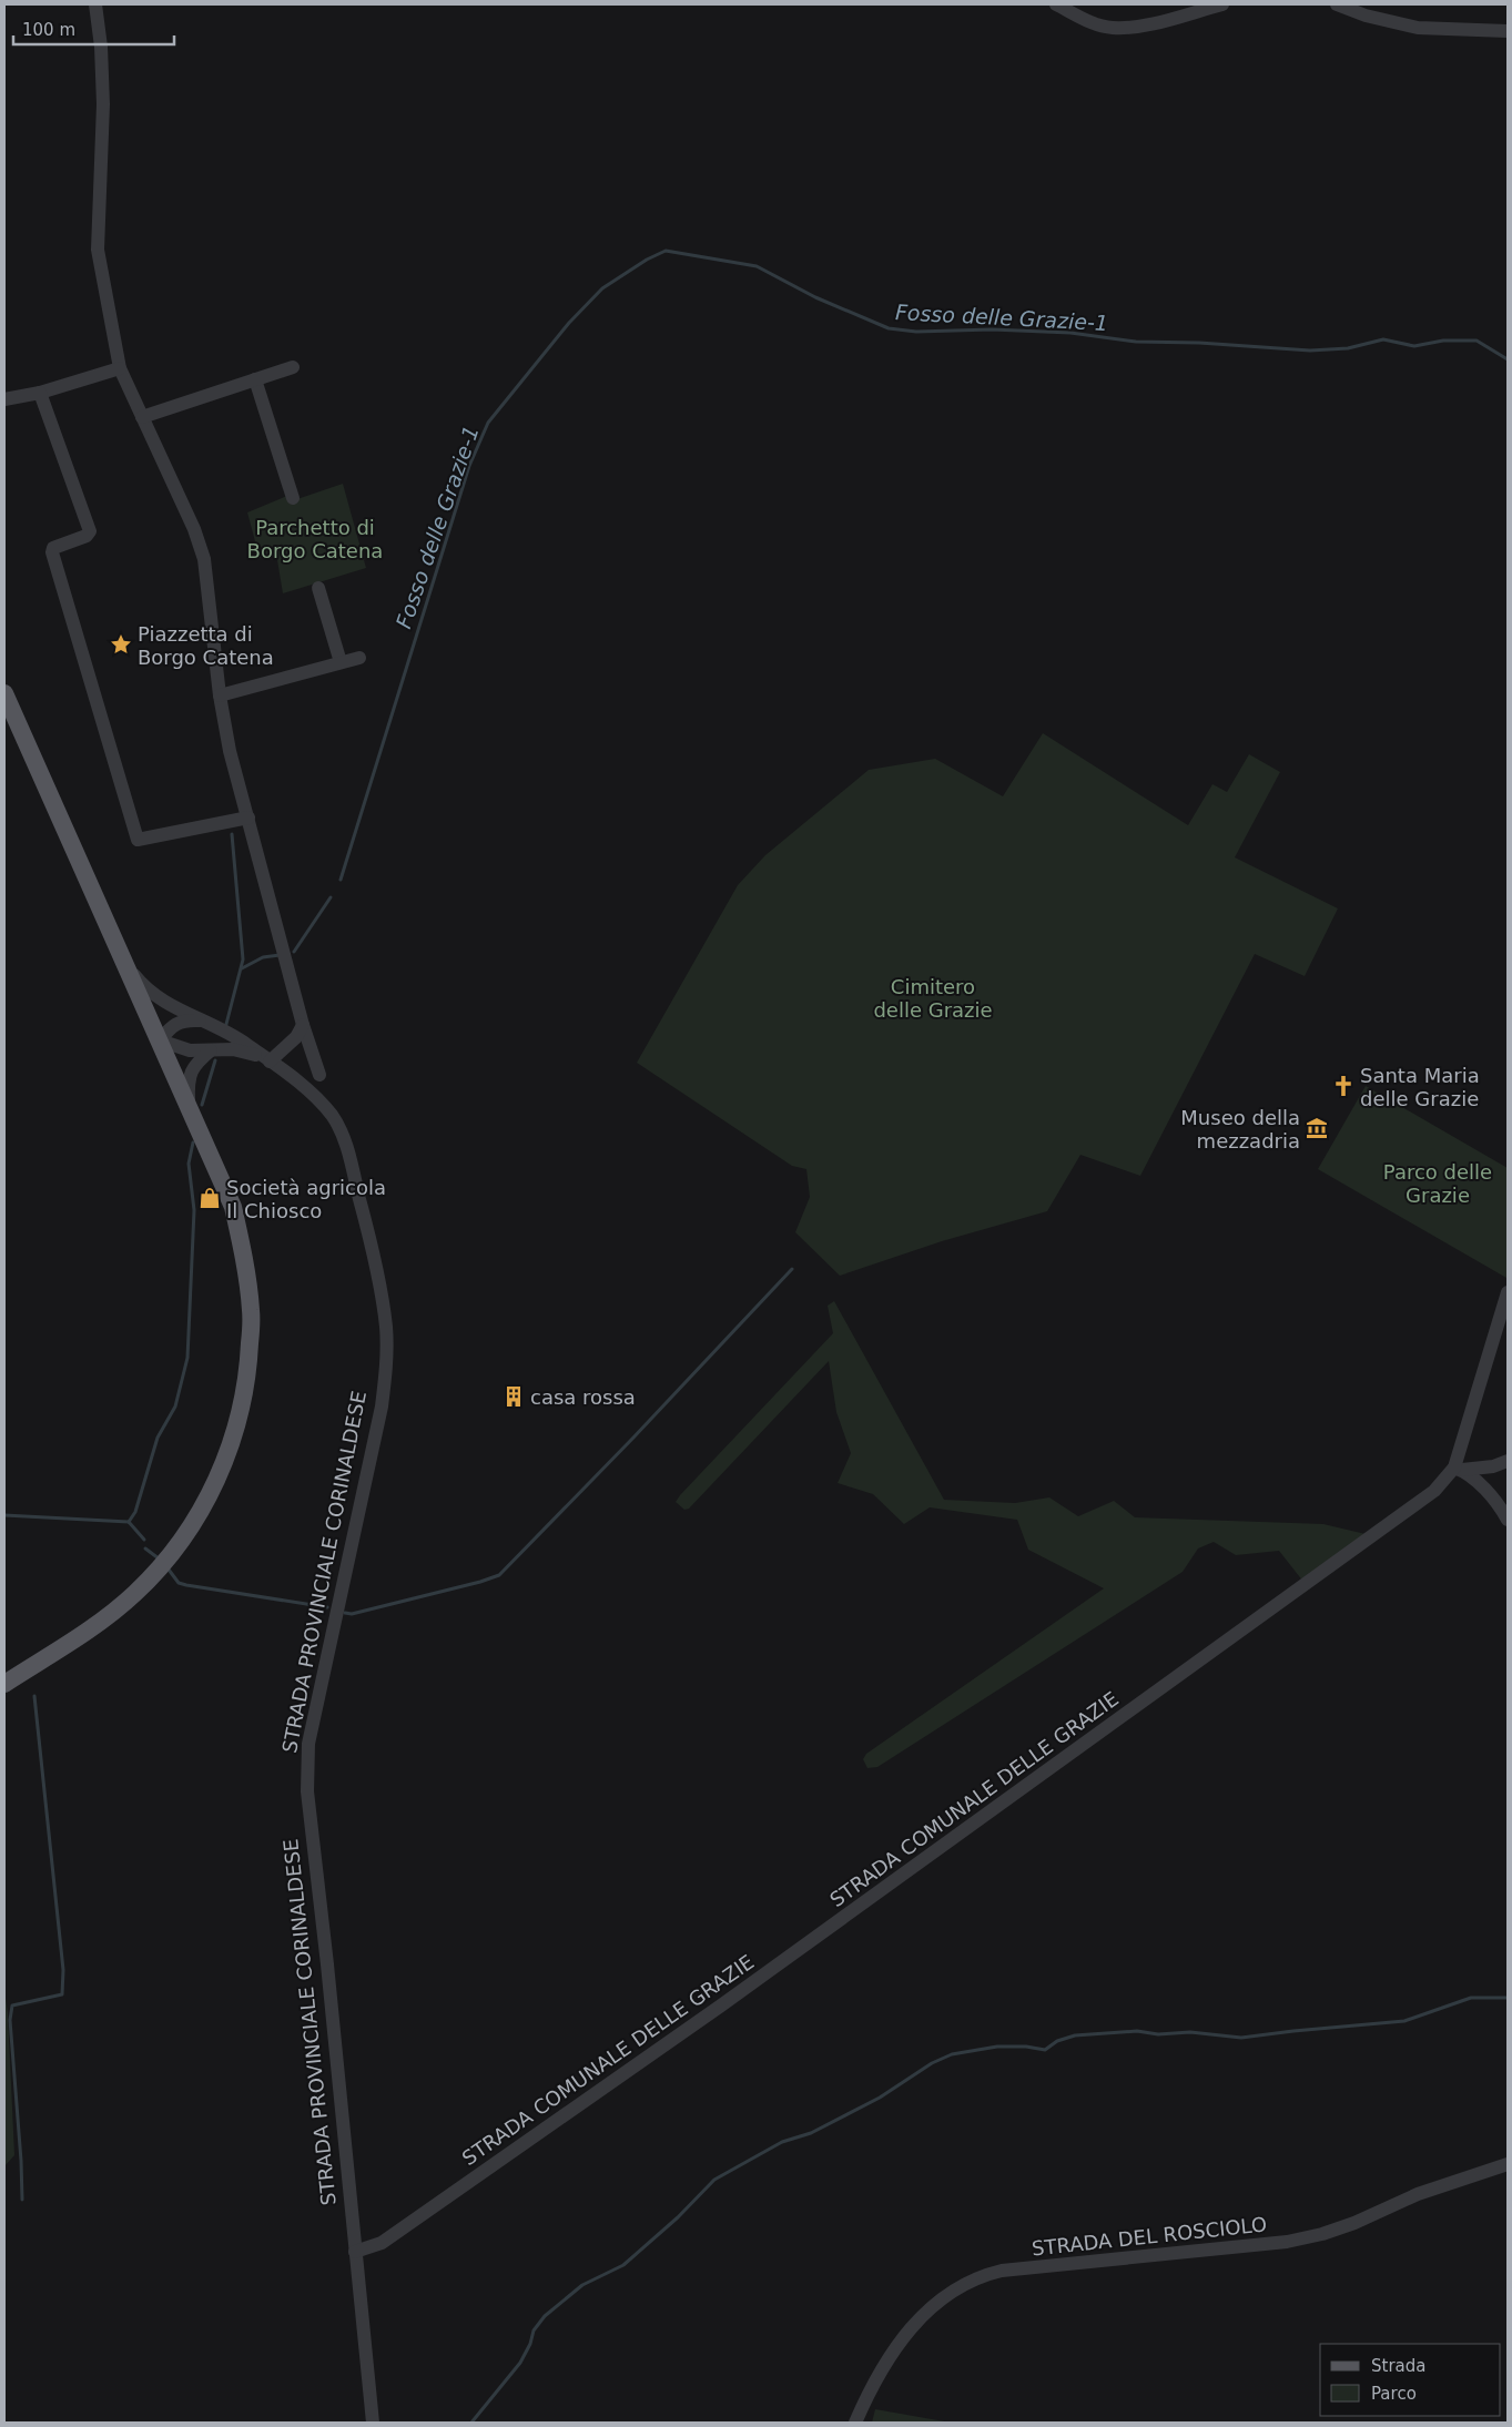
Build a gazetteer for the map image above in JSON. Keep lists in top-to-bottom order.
{
  "streets": {
    "main road": ["STRADA PROVINCIALE CORINALDESE"],
    "street": ["STRADA COMUNALE DELLE GRAZIE", "STRADA DEL ROSCIOLO"]
  },
  "crossings": [
    ["STRADA PROVINCIALE CORINALDESE", "STRADA COMUNALE DELLE GRAZIE"]
  ],
  "water": ["Fosso delle Grazie-1"],
  "parks": ["Parchetto di Borgo Catena", "Cimitero delle Grazie", "Parco delle Grazie"],
  "places": {
    "place": ["Piazzetta di Borgo Catena"],
    "church": ["Santa Maria delle Grazie"],
    "museum": ["Museo della mezzadria"],
    "shop": ["Società agricola Il Chiosco"],
    "building": ["casa rossa"]
  },
  "legend": ["Strada", "Parco"],
  "scale_bar": "100 m"
}
